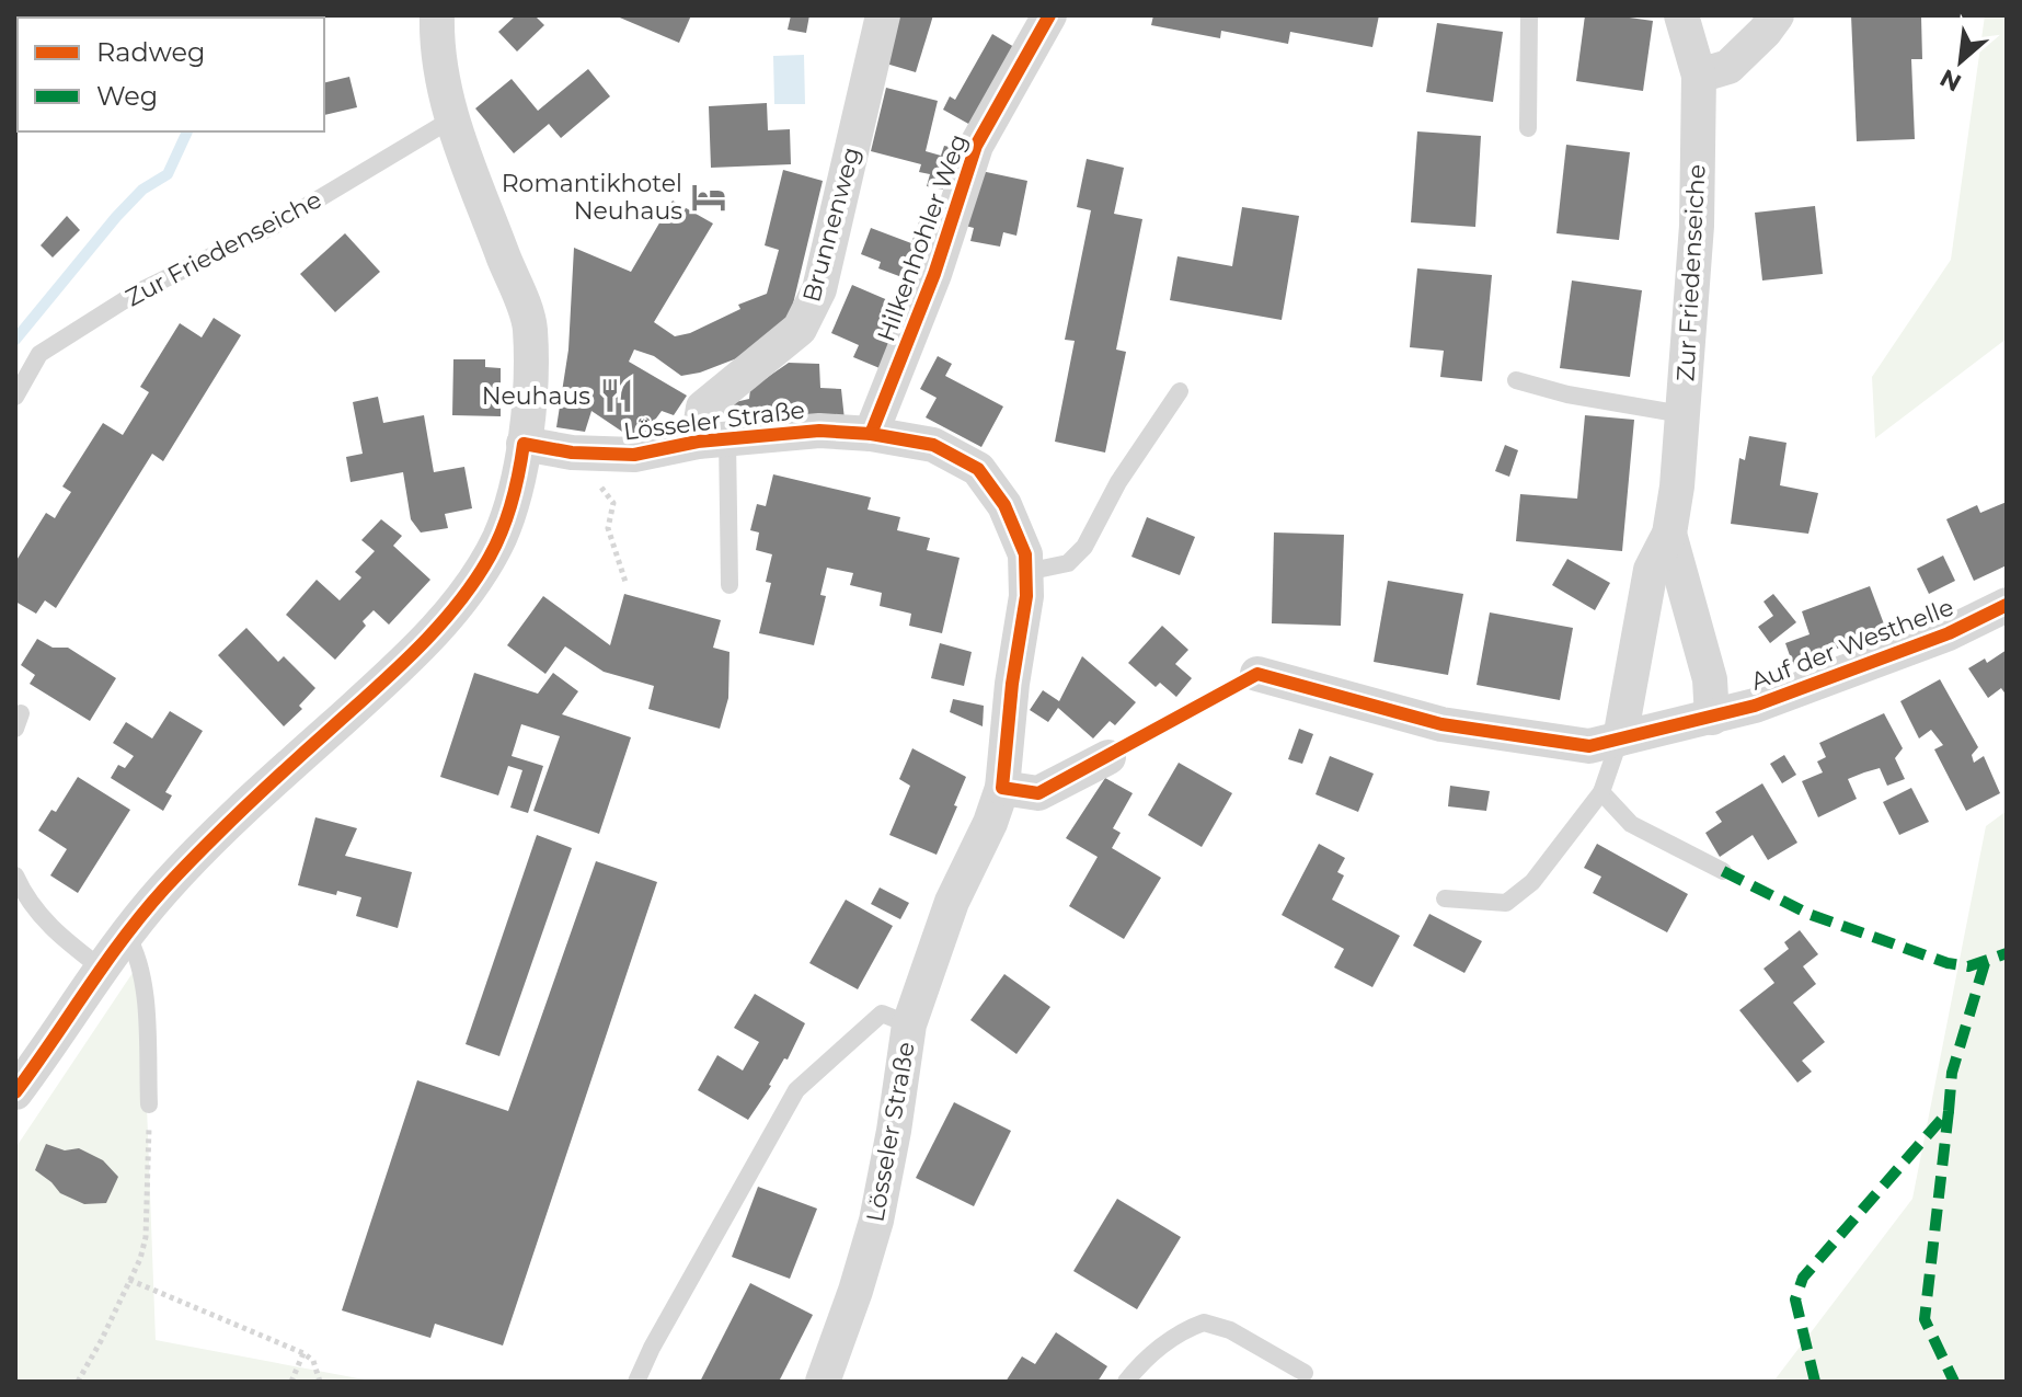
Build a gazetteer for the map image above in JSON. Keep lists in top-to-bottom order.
{
  "streets": {
    "street": [
      "Brunnenweg",
      "Hilkenhohler Weg",
      "Zur Friedenseiche",
      "Lösseler Straße",
      "Auf der Westhelle"
    ]
  },
  "crossings": [
    ["Brunnenweg", "Lösseler Straße"],
    ["Hilkenhohler Weg", "Lösseler Straße"],
    ["Zur Friedenseiche", "Auf der Westhelle"]
  ],
  "places": {
    "hotel": ["Romantikhotel Neuhaus"],
    "restaurant": ["Neuhaus"]
  },
  "legend": ["Radweg", "Weg"],
  "north": "bottom left"
}
